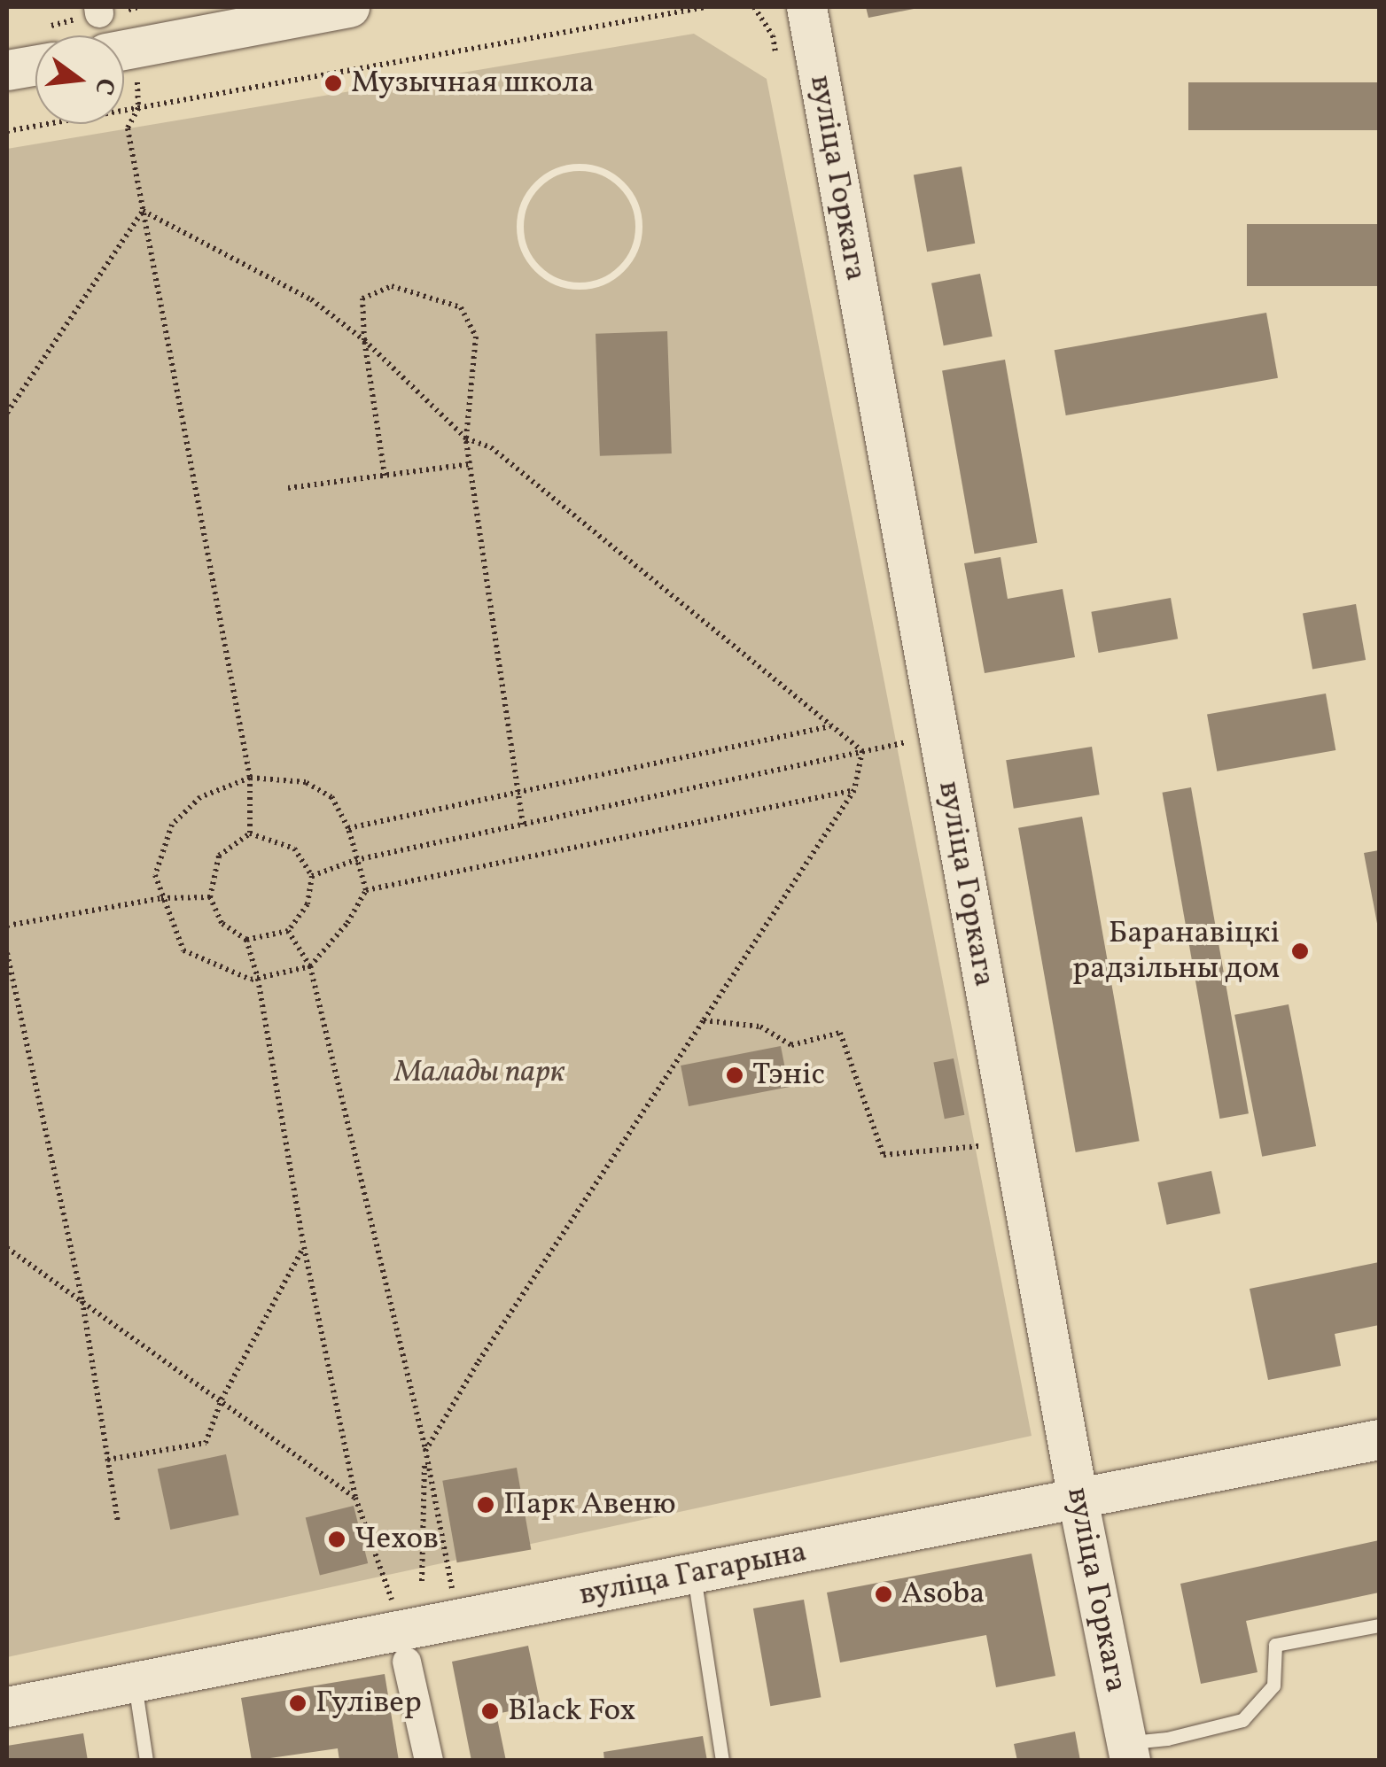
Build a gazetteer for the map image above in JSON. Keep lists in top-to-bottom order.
{
  "streets": {
    "street": ["вуліца Горкага", "вуліца Гагарына"]
  },
  "crossings": [
    ["вуліца Горкага", "вуліца Гагарына"]
  ],
  "parks": ["Малады парк"],
  "places": [
    "Музычная школа",
    "Баранавіцкі радзільны дом",
    "Тэніс",
    "Парк Авеню",
    "Чехов",
    "Asoba",
    "Гулівер",
    "Black Fox"
  ],
  "north": "right"
}
